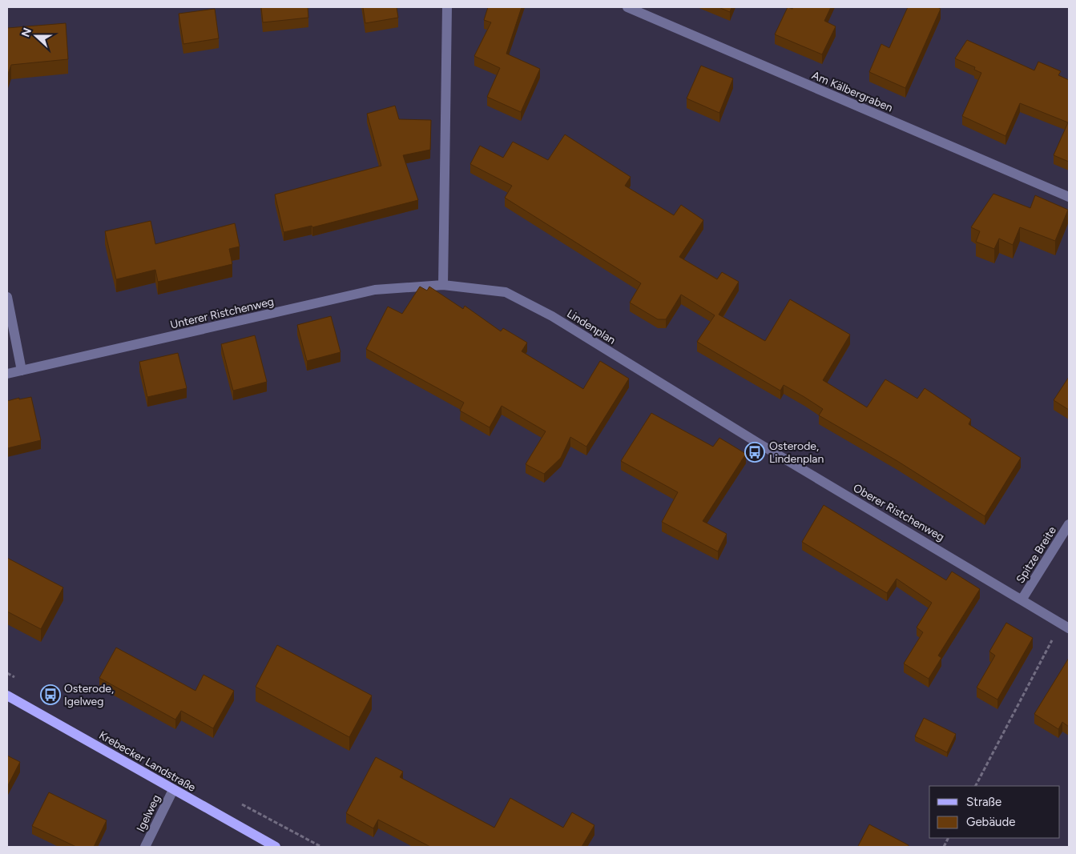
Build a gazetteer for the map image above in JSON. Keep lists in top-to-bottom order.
{
  "streets": {
    "main road": ["Krebecker Landstraße"],
    "street": [
      "Am Kälbergraben",
      "Unterer Ristchenweg",
      "Lindenplan",
      "Oberer Ristchenweg",
      "Spitze Breite",
      "Igelweg"
    ]
  },
  "crossings": [
    ["Unterer Ristchenweg", "Lindenplan"],
    ["Lindenplan", "Oberer Ristchenweg"],
    ["Oberer Ristchenweg", "Spitze Breite"],
    ["Krebecker Landstraße", "Igelweg"]
  ],
  "places": {
    "bus stop": ["Osterode, Lindenplan", "Osterode, Igelweg"]
  },
  "legend": ["Straße", "Gebäude"],
  "north": "left"
}
